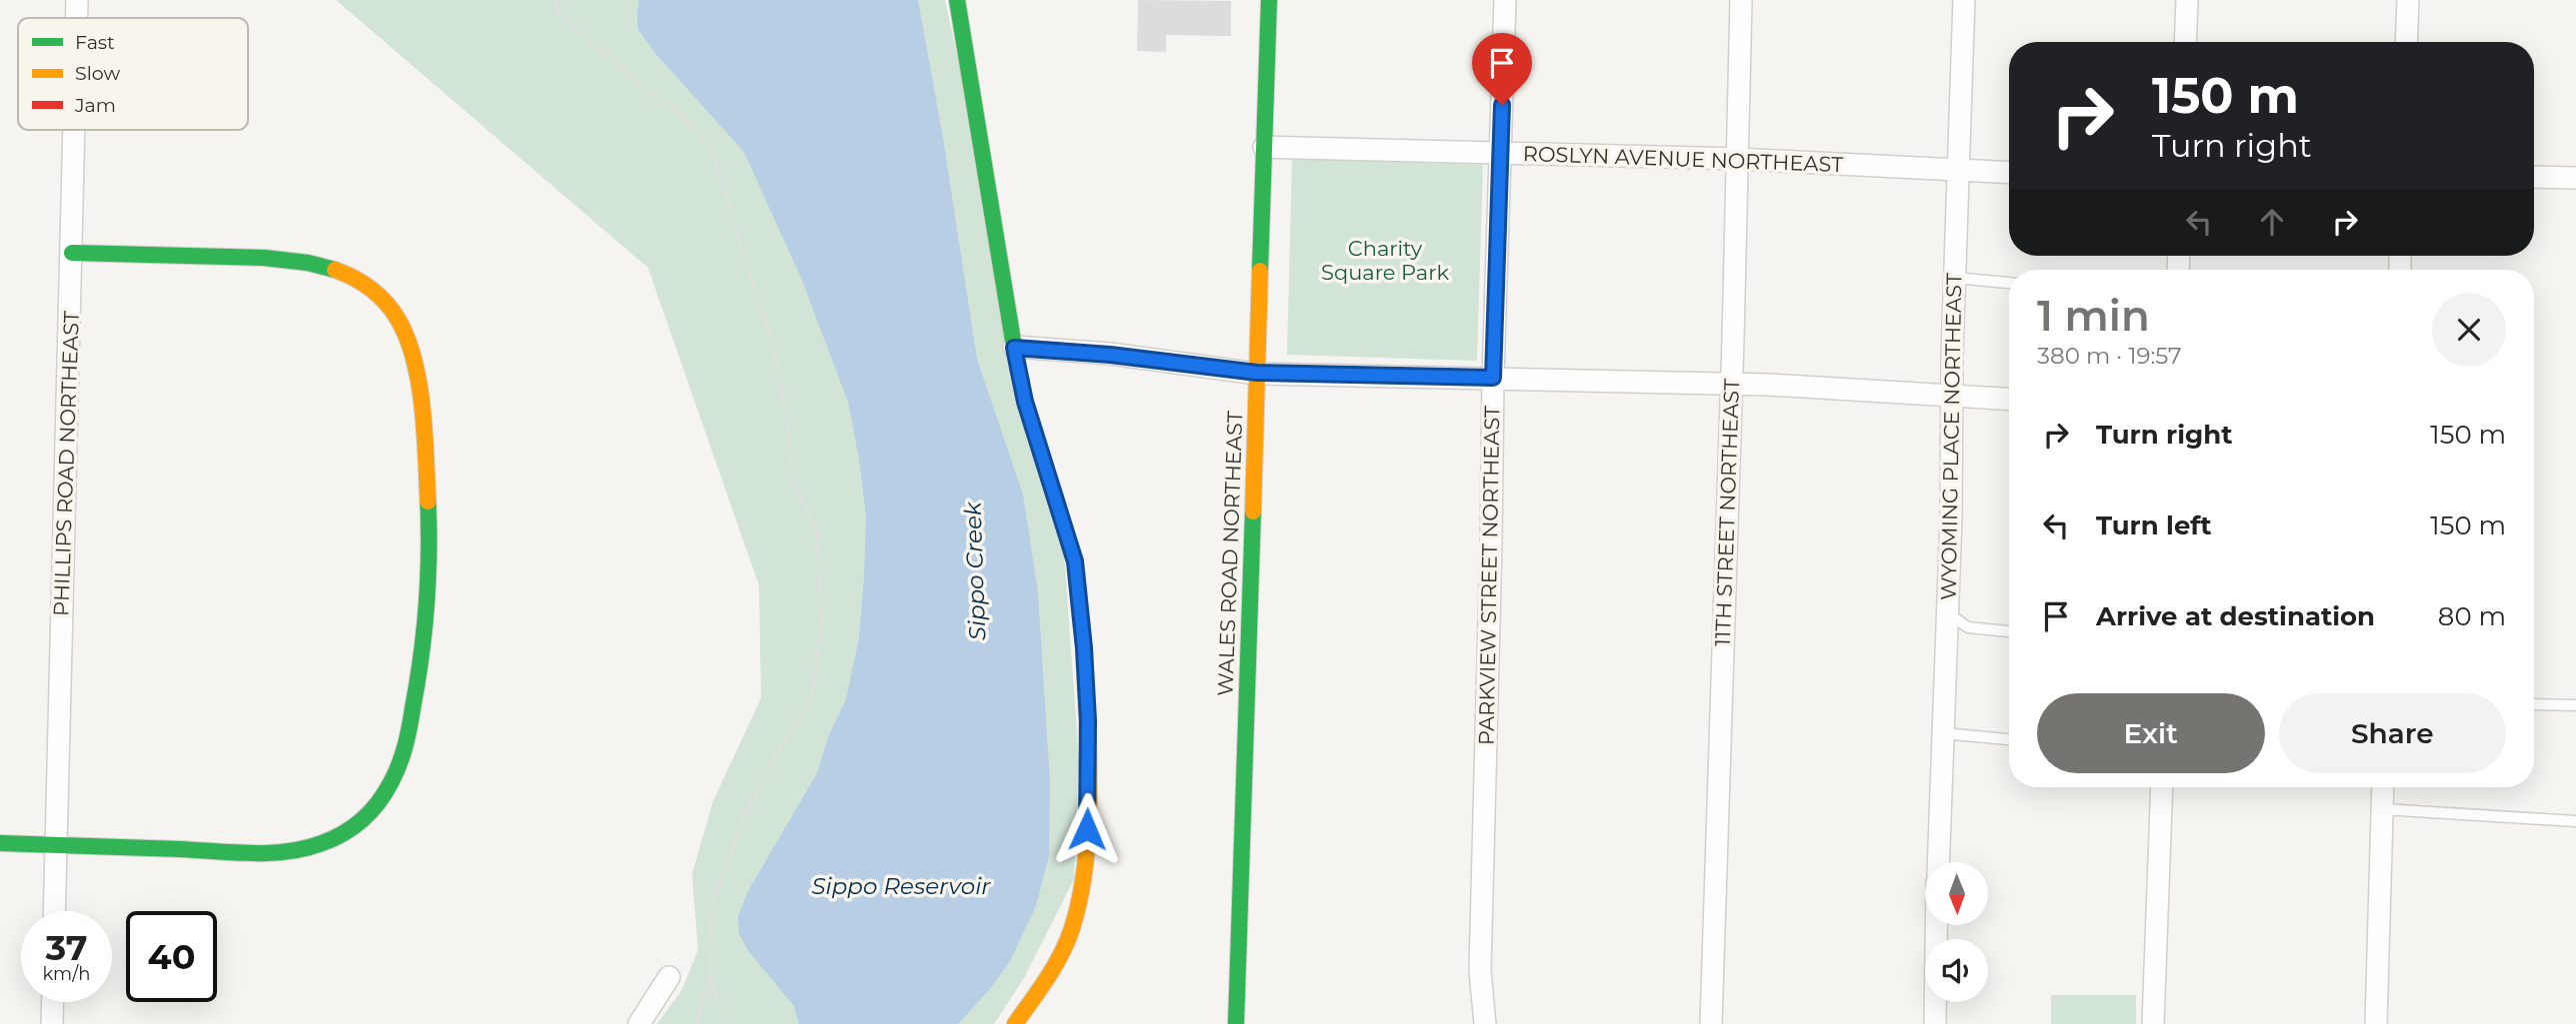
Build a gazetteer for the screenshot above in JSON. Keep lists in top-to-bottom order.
{
  "streets": {
    "street": [
      "ROSLYN AVENUE NORTHEAST",
      "WYOMING PLACE NORTHEAST",
      "PHILLIPS ROAD NORTHEAST",
      "11TH STREET NORTHEAST",
      "WALES ROAD NORTHEAST",
      "PARKVIEW STREET NORTHEAST"
    ]
  },
  "crossings": [
    ["ROSLYN AVENUE NORTHEAST", "WYOMING PLACE NORTHEAST"],
    ["ROSLYN AVENUE NORTHEAST", "11TH STREET NORTHEAST"],
    ["ROSLYN AVENUE NORTHEAST", "WALES ROAD NORTHEAST"],
    ["ROSLYN AVENUE NORTHEAST", "PARKVIEW STREET NORTHEAST"]
  ],
  "water": ["Sippo Creek", "Sippo Reservoir"],
  "parks": ["Charity Square Park"],
  "legend": ["Fast", "Slow", "Jam"],
  "north": "bottom",
  "page": {
    "turn": ["150 m", "Turn right"],
    "heading": ["1 min", "380 m · 19:57"],
    "list": [
      {
        "name": "Turn right",
        "value": "150 m"
      },
      {
        "name": "Turn left",
        "value": "150 m"
      },
      {
        "name": "Arrive at destination",
        "value": "80 m"
      }
    ],
    "buttons": ["Exit", "Share"],
    "speed": "37 km/h",
    "limit": "40"
  }
}
